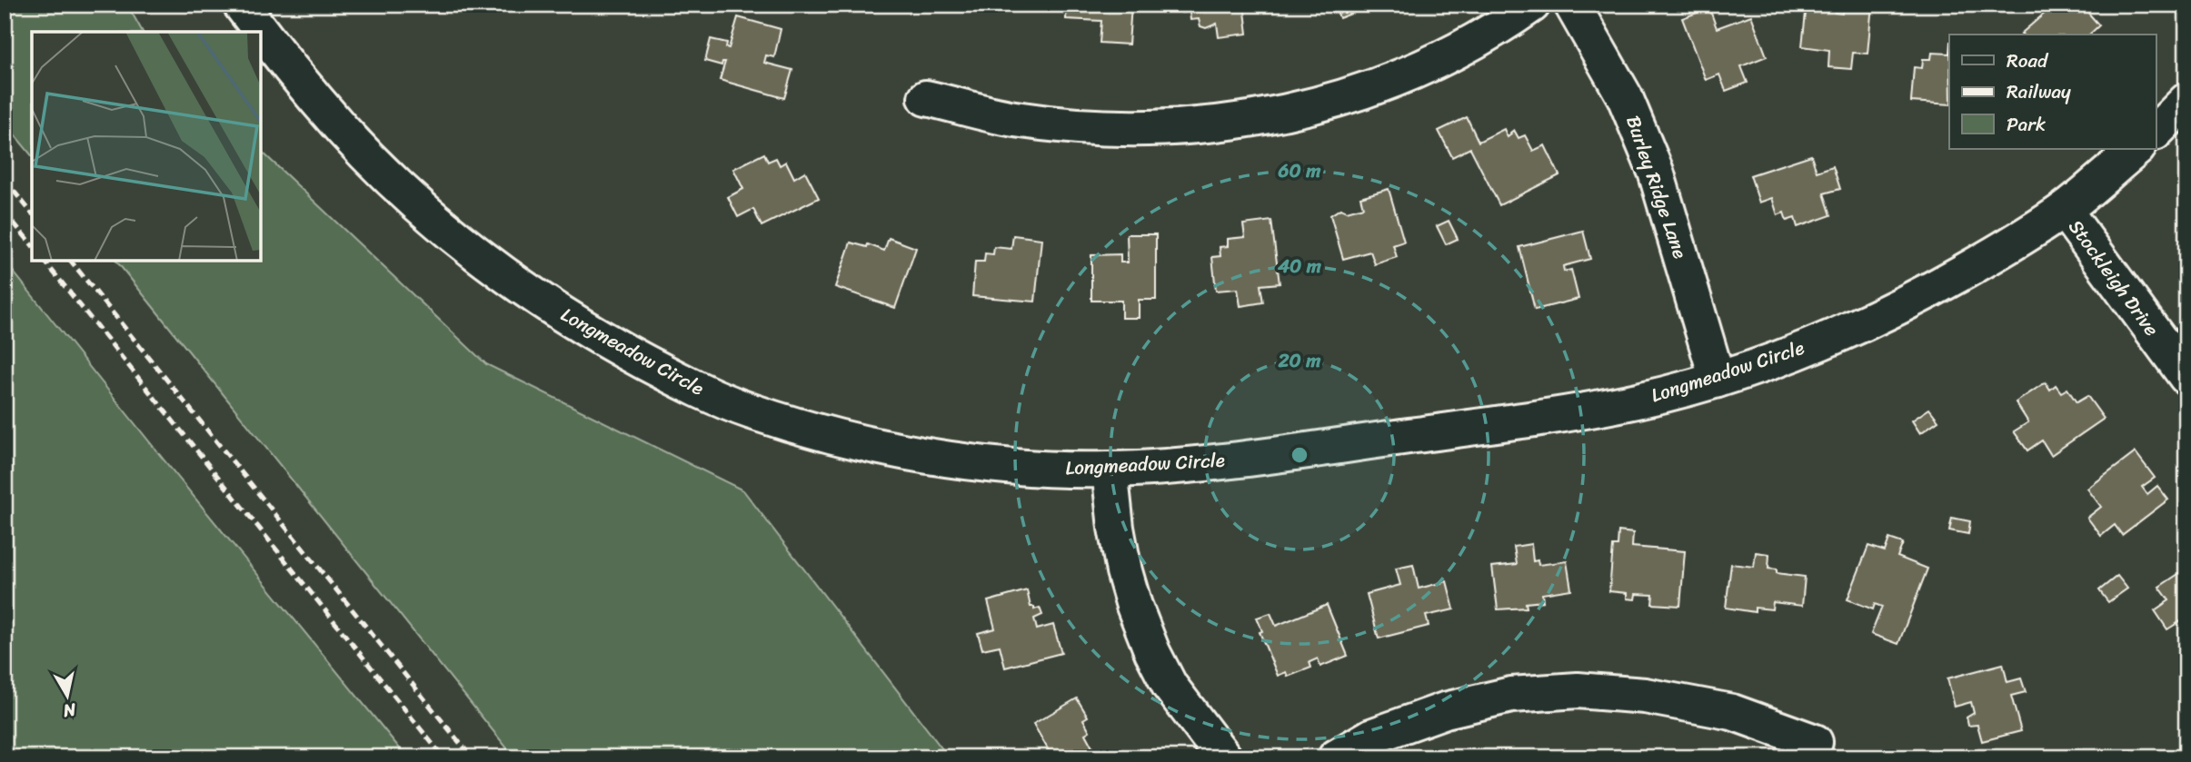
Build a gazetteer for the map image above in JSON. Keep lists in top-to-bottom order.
{
  "streets": {
    "street": ["Burley Ridge Lane", "Stockleigh Drive", "Longmeadow Circle"]
  },
  "crossings": [
    ["Burley Ridge Lane", "Longmeadow Circle"],
    ["Stockleigh Drive", "Longmeadow Circle"]
  ],
  "legend": ["Road", "Railway", "Park"],
  "north": "bottom",
  "rings": ["60 m", "40 m", "20 m"]
}
